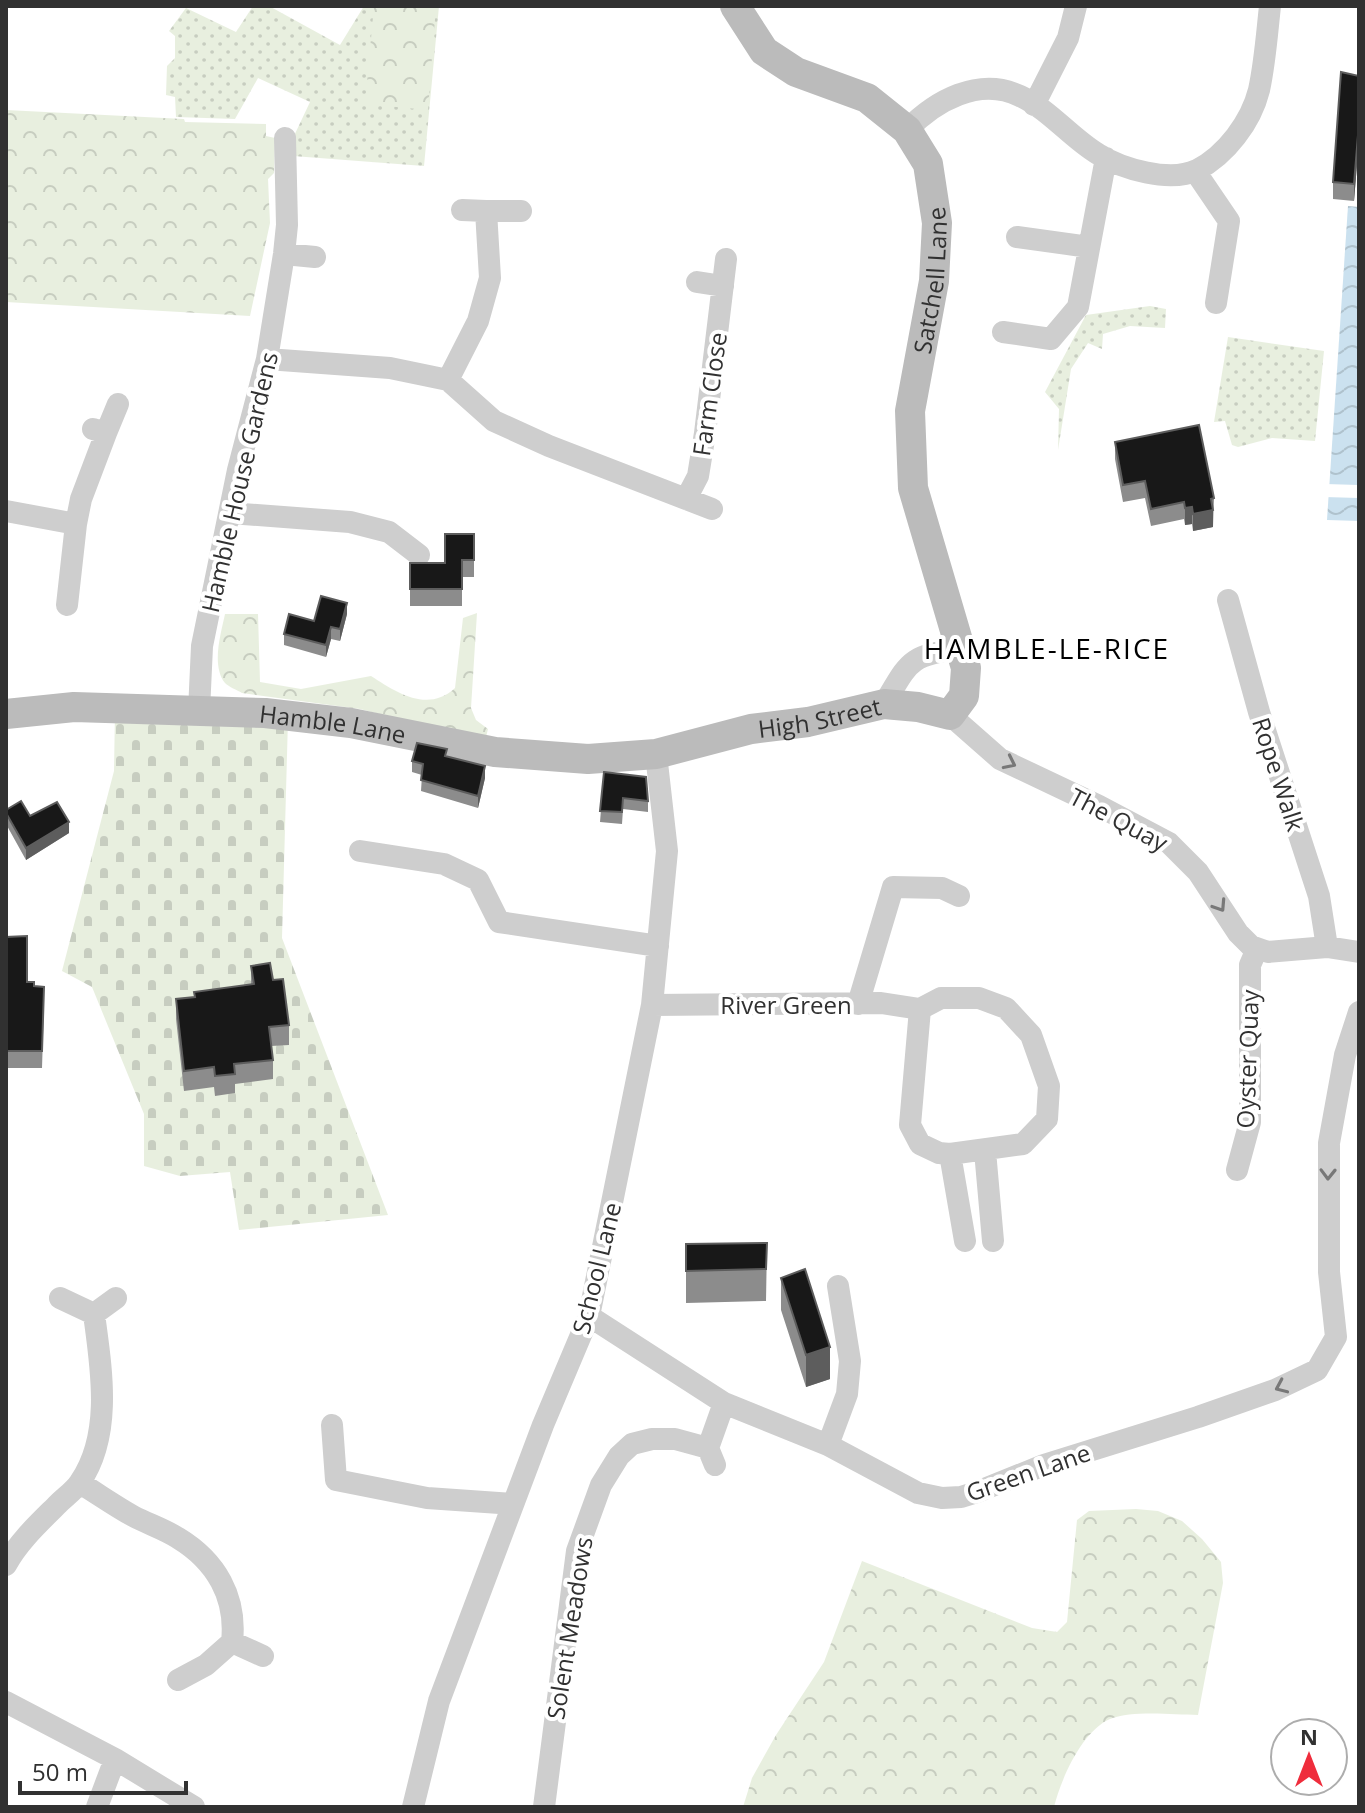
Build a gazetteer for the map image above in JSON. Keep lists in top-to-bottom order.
{
  "streets": {
    "main road": ["Satchell Lane", "High Street", "Hamble Lane"],
    "street": [
      "Farm Close",
      "Hamble House Gardens",
      "Rope Walk",
      "The Quay",
      "River Green",
      "Oyster Quay",
      "School Lane",
      "Green Lane",
      "Solent Meadows"
    ]
  },
  "crossings": [
    ["Satchell Lane", "High Street"],
    ["Satchell Lane", "The Quay"],
    ["Hamble House Gardens", "Hamble Lane"],
    ["High Street", "Hamble Lane"],
    ["High Street", "School Lane"],
    ["Hamble Lane", "School Lane"],
    ["The Quay", "Oyster Quay"],
    ["River Green", "School Lane"],
    ["School Lane", "Green Lane"],
    ["Green Lane", "Solent Meadows"]
  ],
  "one_way": ["The Quay"],
  "districts": ["HAMBLE-LE-RICE"],
  "scale_bar": "50 m",
  "north": "top"
}
